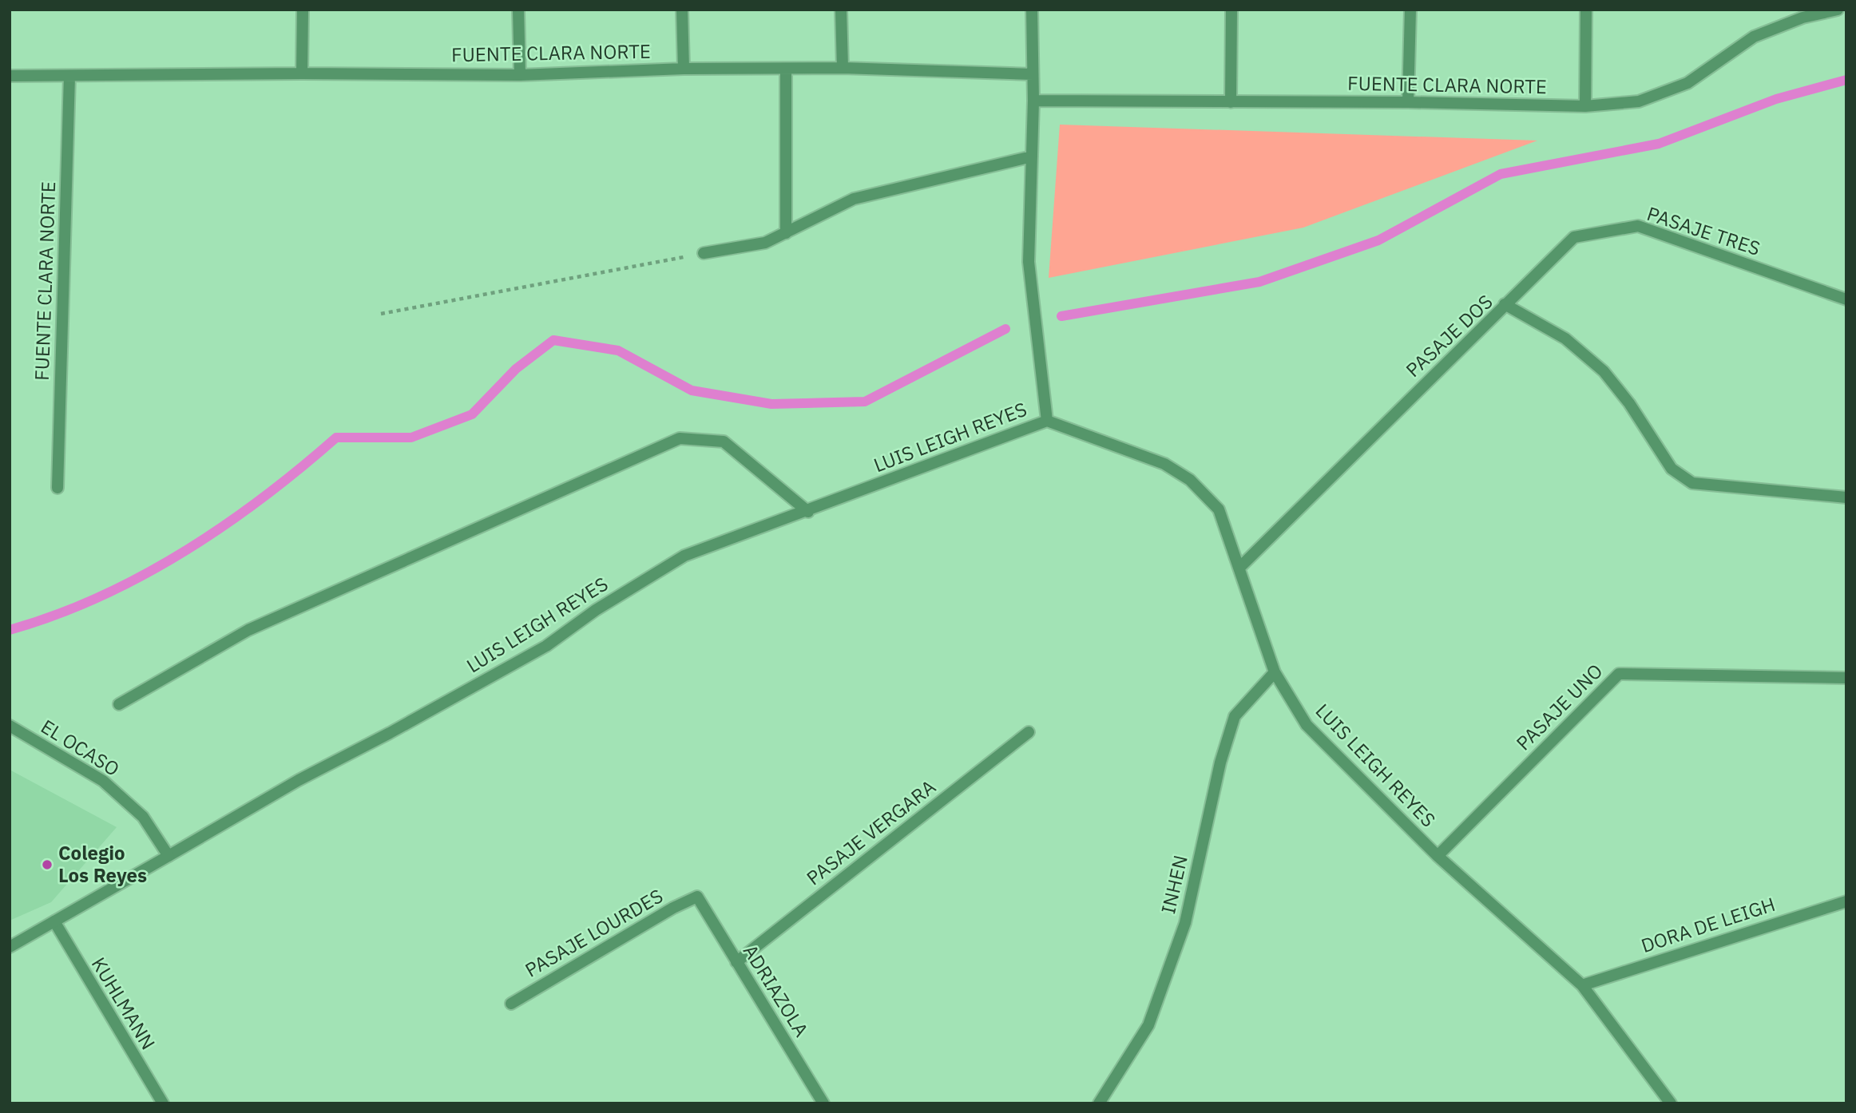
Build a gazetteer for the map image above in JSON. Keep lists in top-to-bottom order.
{
  "streets": {
    "street": [
      "FUENTE CLARA NORTE",
      "PASAJE TRES",
      "PASAJE DOS",
      "LUIS LEIGH REYES",
      "PASAJE UNO",
      "EL OCASO",
      "PASAJE VERGARA",
      "INHEN",
      "DORA DE LEIGH",
      "PASAJE LOURDES",
      "ADRIAZOLA",
      "KUHLMANN"
    ]
  },
  "crossings": [
    ["PASAJE TRES", "PASAJE DOS"],
    ["PASAJE DOS", "LUIS LEIGH REYES"],
    ["LUIS LEIGH REYES", "PASAJE UNO"],
    ["LUIS LEIGH REYES", "EL OCASO"],
    ["LUIS LEIGH REYES", "INHEN"],
    ["LUIS LEIGH REYES", "DORA DE LEIGH"],
    ["LUIS LEIGH REYES", "KUHLMANN"],
    ["PASAJE VERGARA", "ADRIAZOLA"],
    ["PASAJE LOURDES", "ADRIAZOLA"]
  ],
  "places": ["Colegio Los Reyes"]
}
